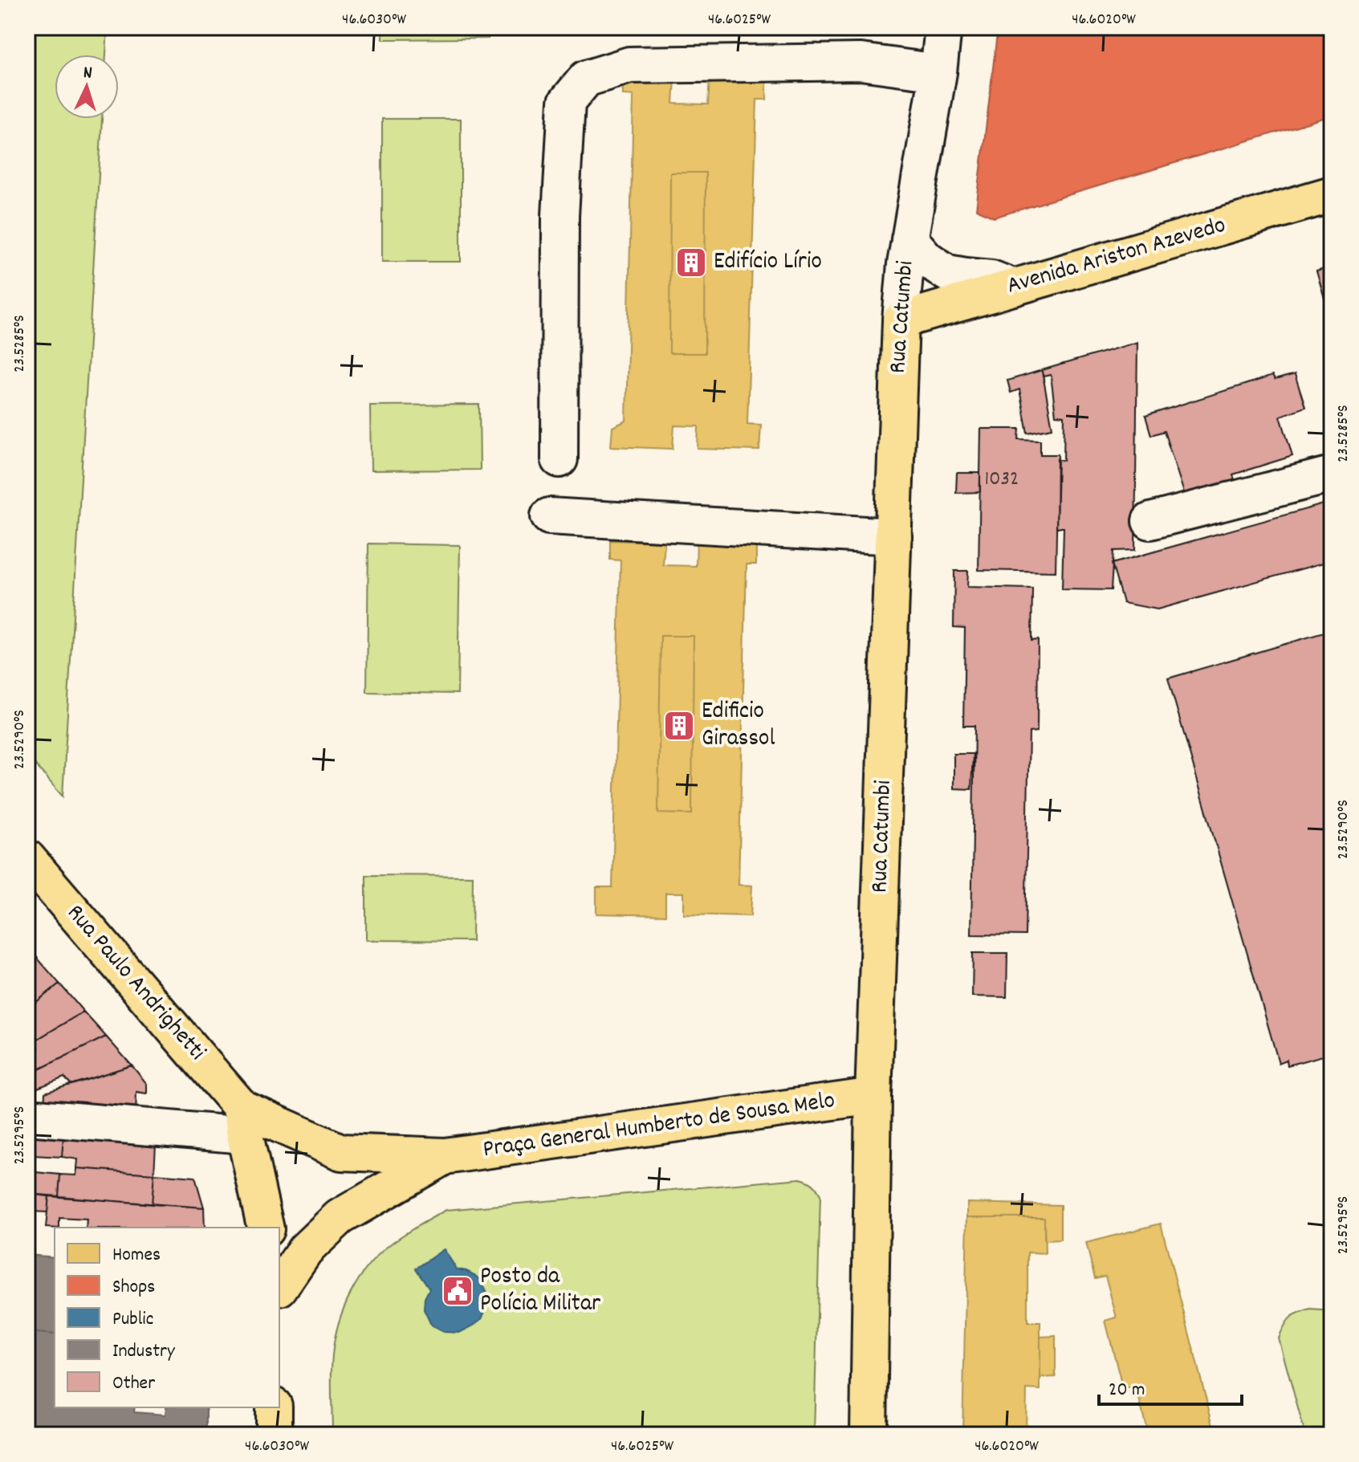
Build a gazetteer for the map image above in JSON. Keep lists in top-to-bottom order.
{
  "streets": {
    "main road": [
      "Avenida Ariston Azevedo",
      "Rua Catumbi",
      "Rua Paulo Andrighetti",
      "Praça General Humberto de Sousa Melo"
    ]
  },
  "crossings": [
    ["Avenida Ariston Azevedo", "Rua Catumbi"],
    ["Rua Catumbi", "Praça General Humberto de Sousa Melo"],
    ["Rua Paulo Andrighetti", "Praça General Humberto de Sousa Melo"]
  ],
  "places": {
    "building": ["Edifício Lírio", "Edificio Girassol"],
    "public building": ["Posto da Polícia Militar"]
  },
  "house_numbers": ["1032"],
  "legend": [
    "Homes",
    "Shops",
    "Public",
    "Industry",
    "Other"
  ],
  "scale_bar": "20 m",
  "north": "top",
  "coordinates": [
    "46.6030°W",
    "46.6025°W",
    "46.6020°W",
    "23.5285°S",
    "23.5290°S",
    "23.5295°S"
  ]
}
